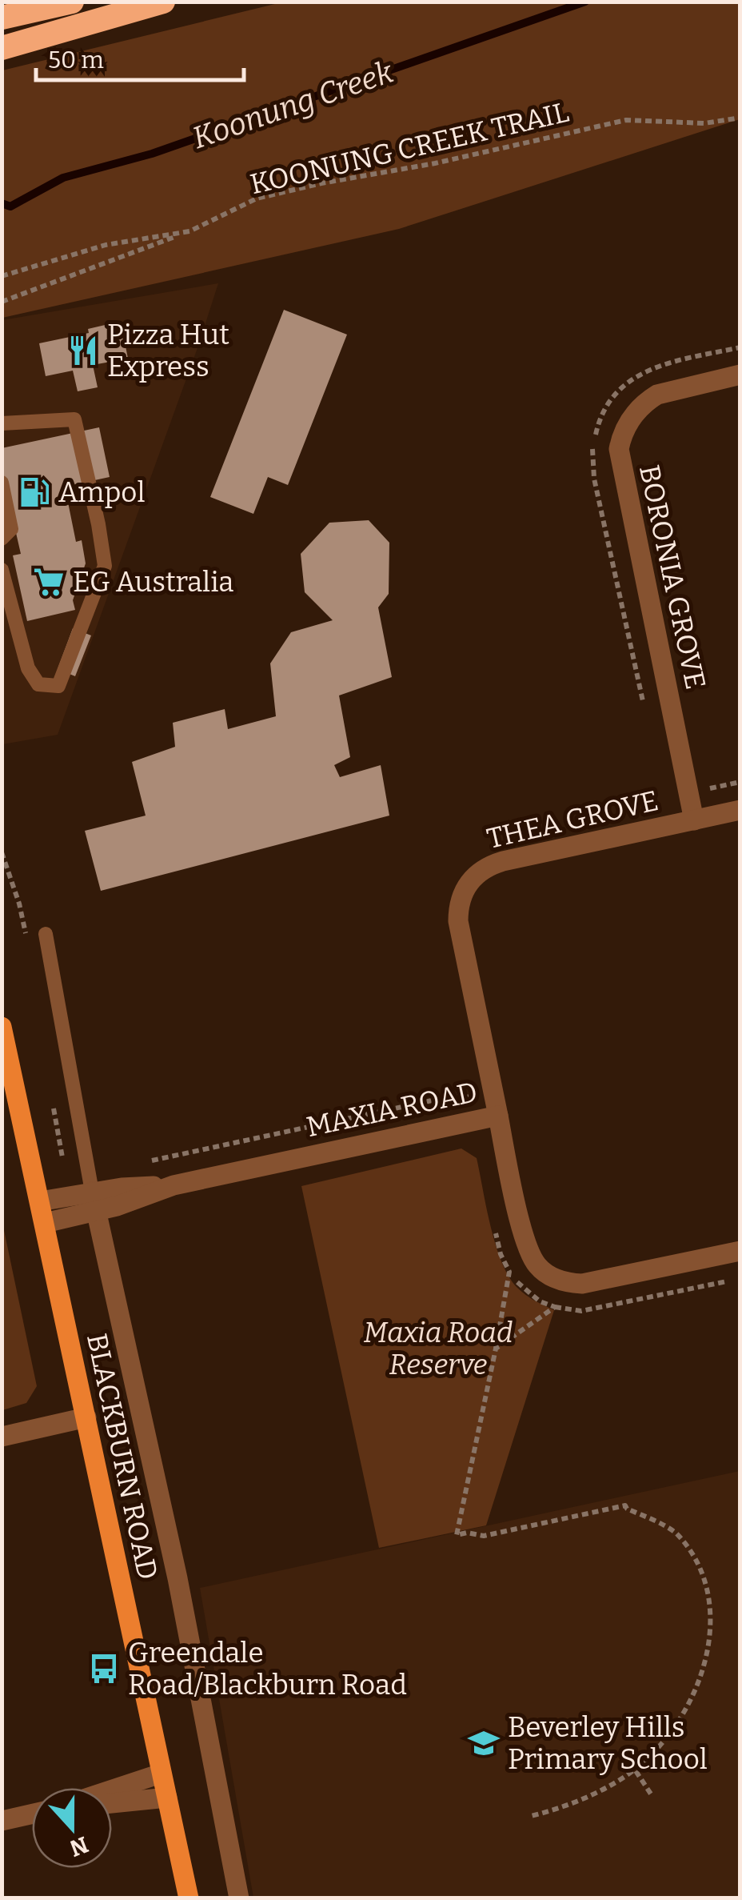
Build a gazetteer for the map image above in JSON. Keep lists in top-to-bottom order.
{
  "streets": {
    "main road": ["BLACKBURN ROAD"],
    "street": ["BORONIA GROVE", "THEA GROVE", "MAXIA ROAD"],
    "path": ["KOONUNG CREEK TRAIL"]
  },
  "crossings": [
    ["BORONIA GROVE", "THEA GROVE"],
    ["THEA GROVE", "MAXIA ROAD"],
    ["MAXIA ROAD", "BLACKBURN ROAD"]
  ],
  "water": ["Koonung Creek"],
  "parks": ["Maxia Road Reserve"],
  "places": {
    "restaurant": ["Pizza Hut Express"],
    "fuel station": ["Ampol"],
    "supermarket": ["EG Australia"],
    "bus stop": ["Greendale Road/Blackburn Road"],
    "school or university": ["Beverley Hills Primary School"]
  },
  "scale_bar": "50 m",
  "north": "bottom"
}
